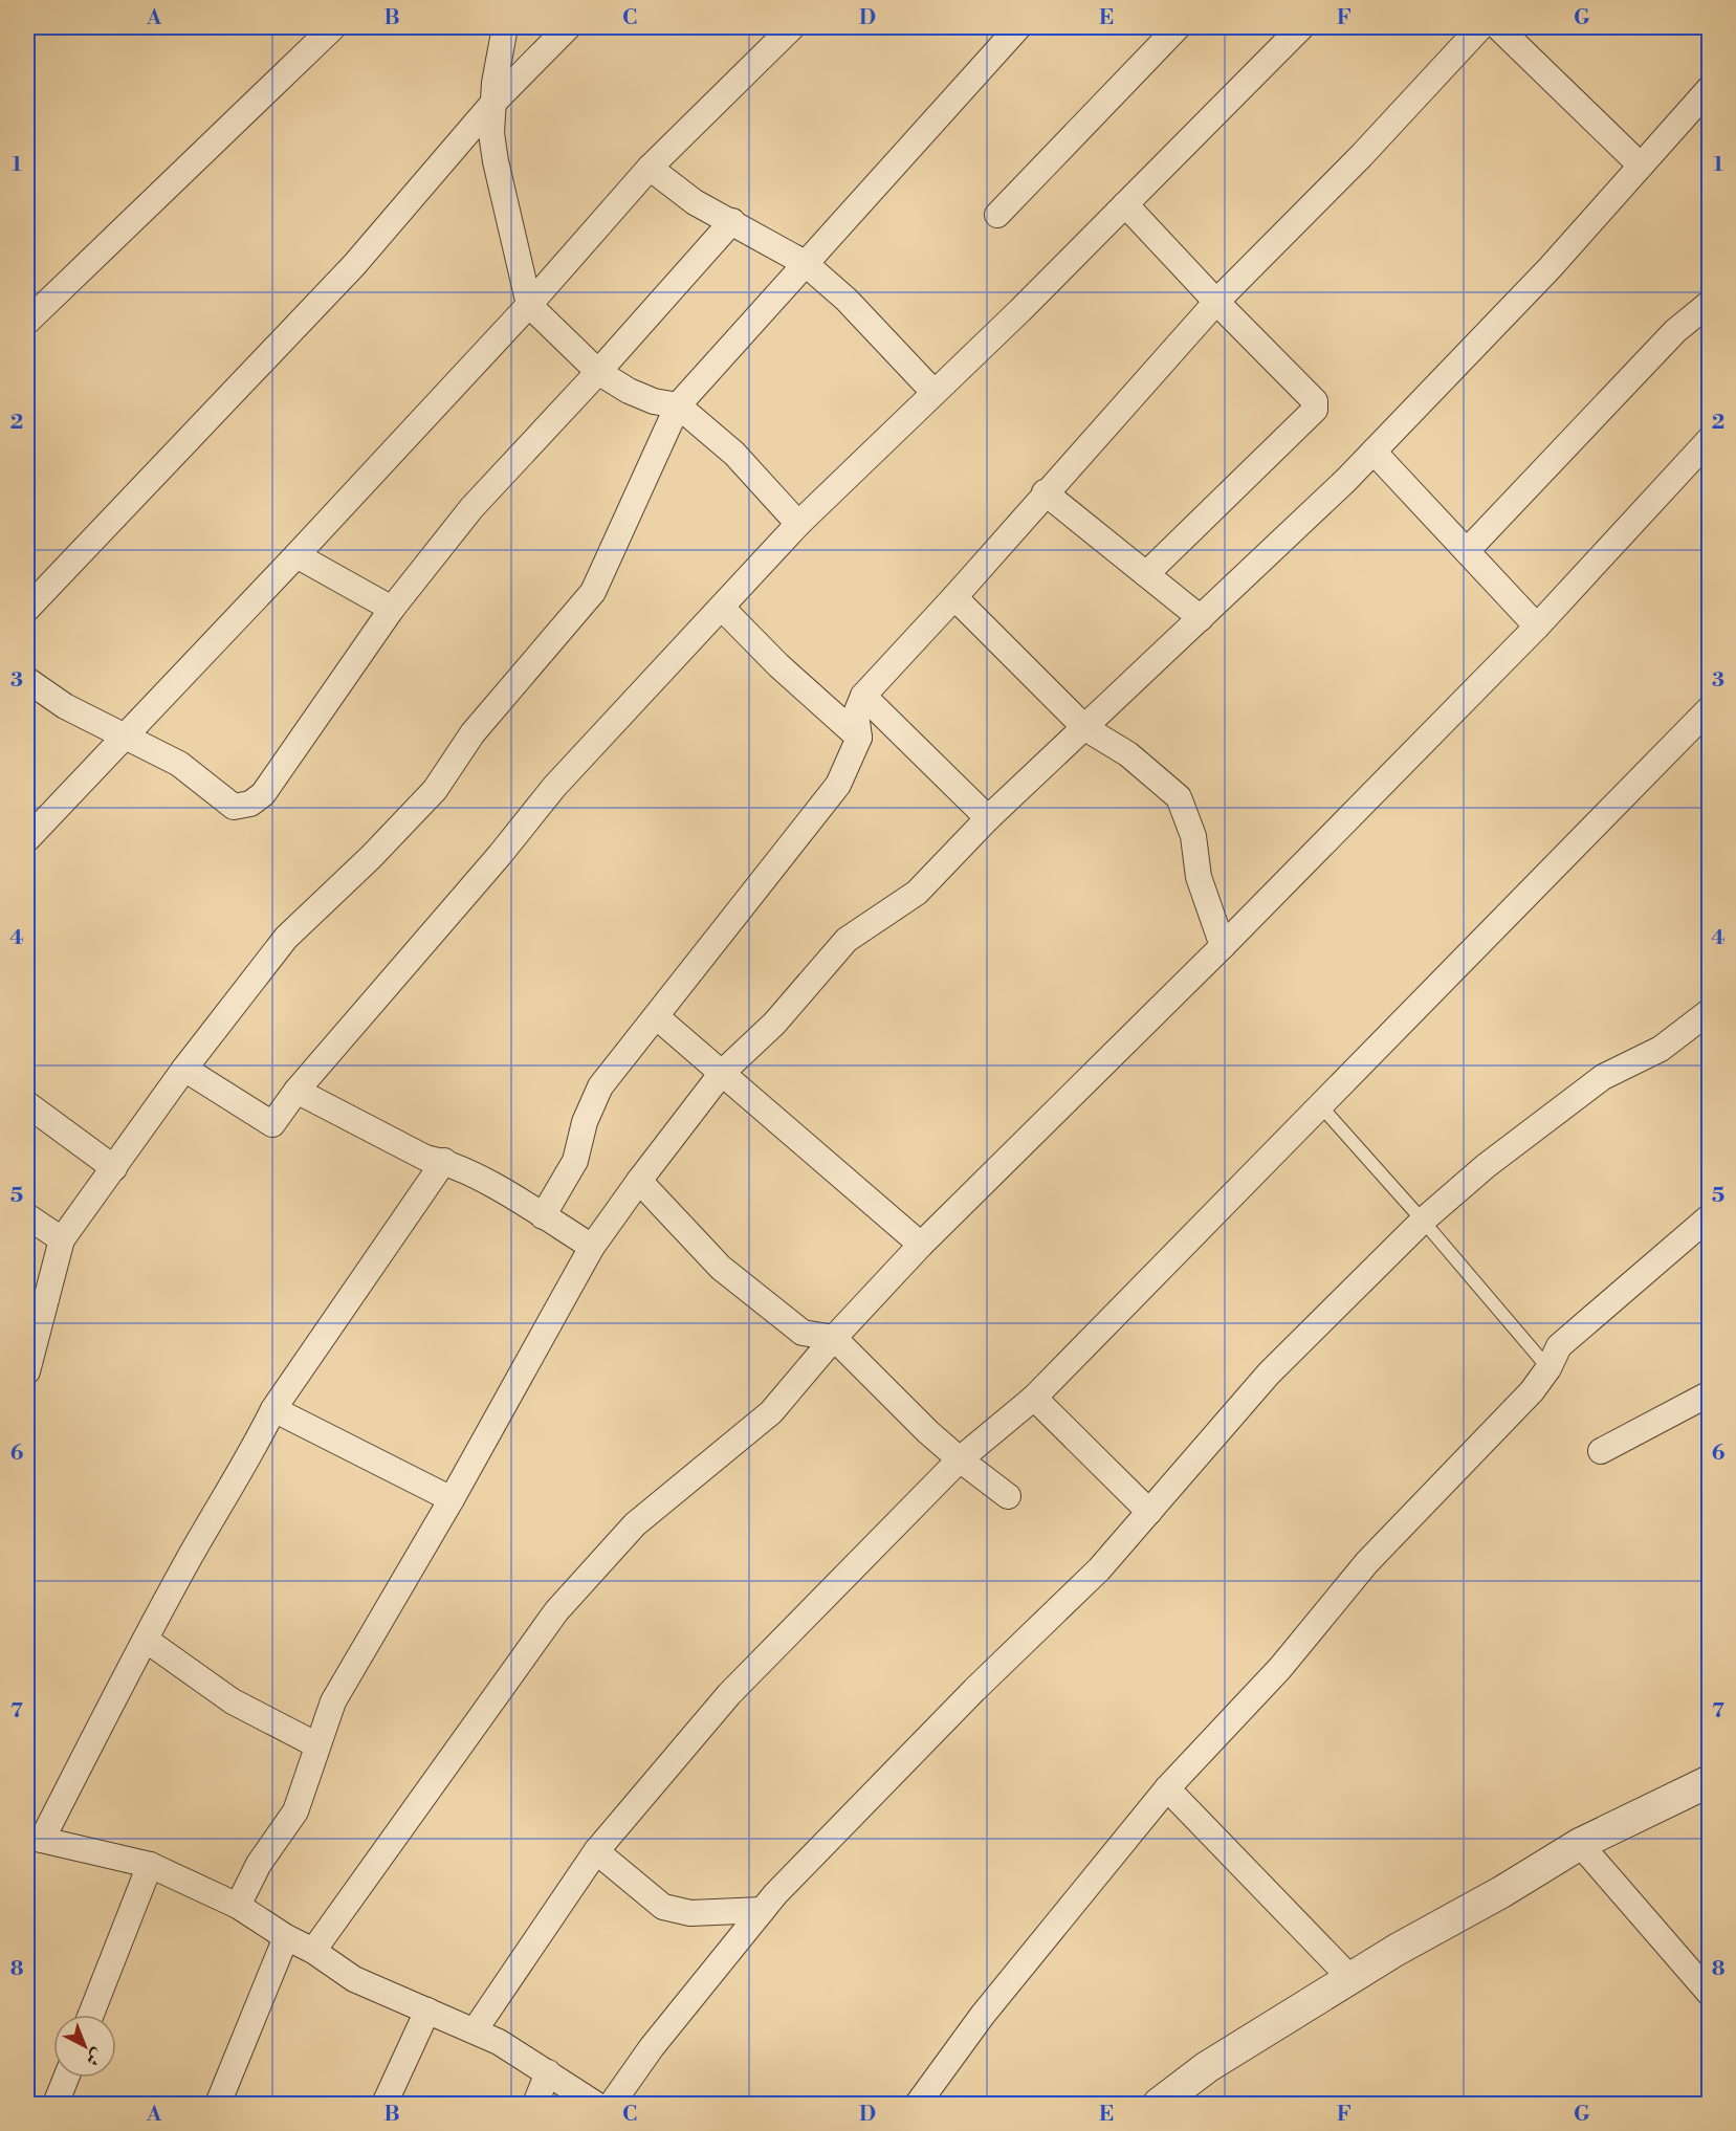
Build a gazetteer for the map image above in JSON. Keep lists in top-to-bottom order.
{
  "north": "bottom right",
  "grid": {
    "columns": [
      "A",
      "B",
      "C",
      "D",
      "E",
      "F",
      "G"
    ],
    "rows": [
      "1",
      "2",
      "3",
      "4",
      "5",
      "6",
      "7",
      "8"
    ]
  }
}
